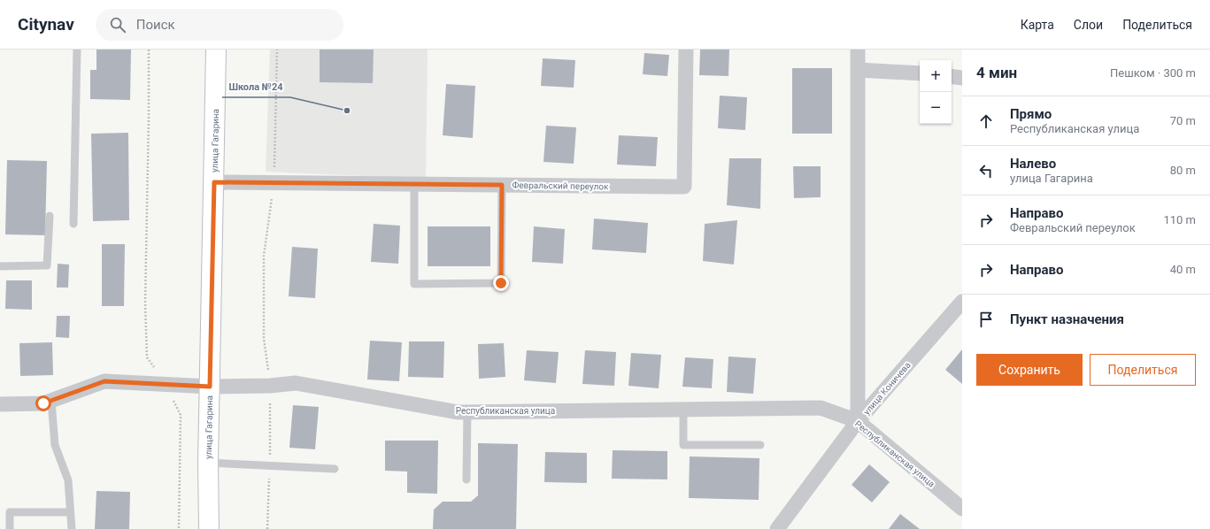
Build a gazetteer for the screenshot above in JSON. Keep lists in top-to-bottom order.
{
  "streets": {
    "street": [
      "улица Гагарина",
      "Февральский переулок",
      "улица Коничева",
      "Республиканская улица"
    ]
  },
  "crossings": [
    ["улица Гагарина", "Февральский переулок"],
    ["улица Гагарина", "Республиканская улица"],
    ["улица Коничева", "Республиканская улица"]
  ],
  "places": ["Школа №24"],
  "page": {
    "header": "Citynav",
    "search": "Поиск",
    "nav": ["Карта", "Слои", "Поделиться"],
    "heading": ["4 мин", "Пешком · 300 m"],
    "map_buttons": ["+", "−"],
    "list": [
      ["Прямо", "Республиканская улица", "70 m"],
      ["Налево", "улица Гагарина", "80 m"],
      ["Направо", "Февральский переулок", "110 m"],
      ["Направо", "40 m"],
      "Пункт назначения"
    ],
    "buttons": ["Сохранить", "Поделиться"]
  }
}
